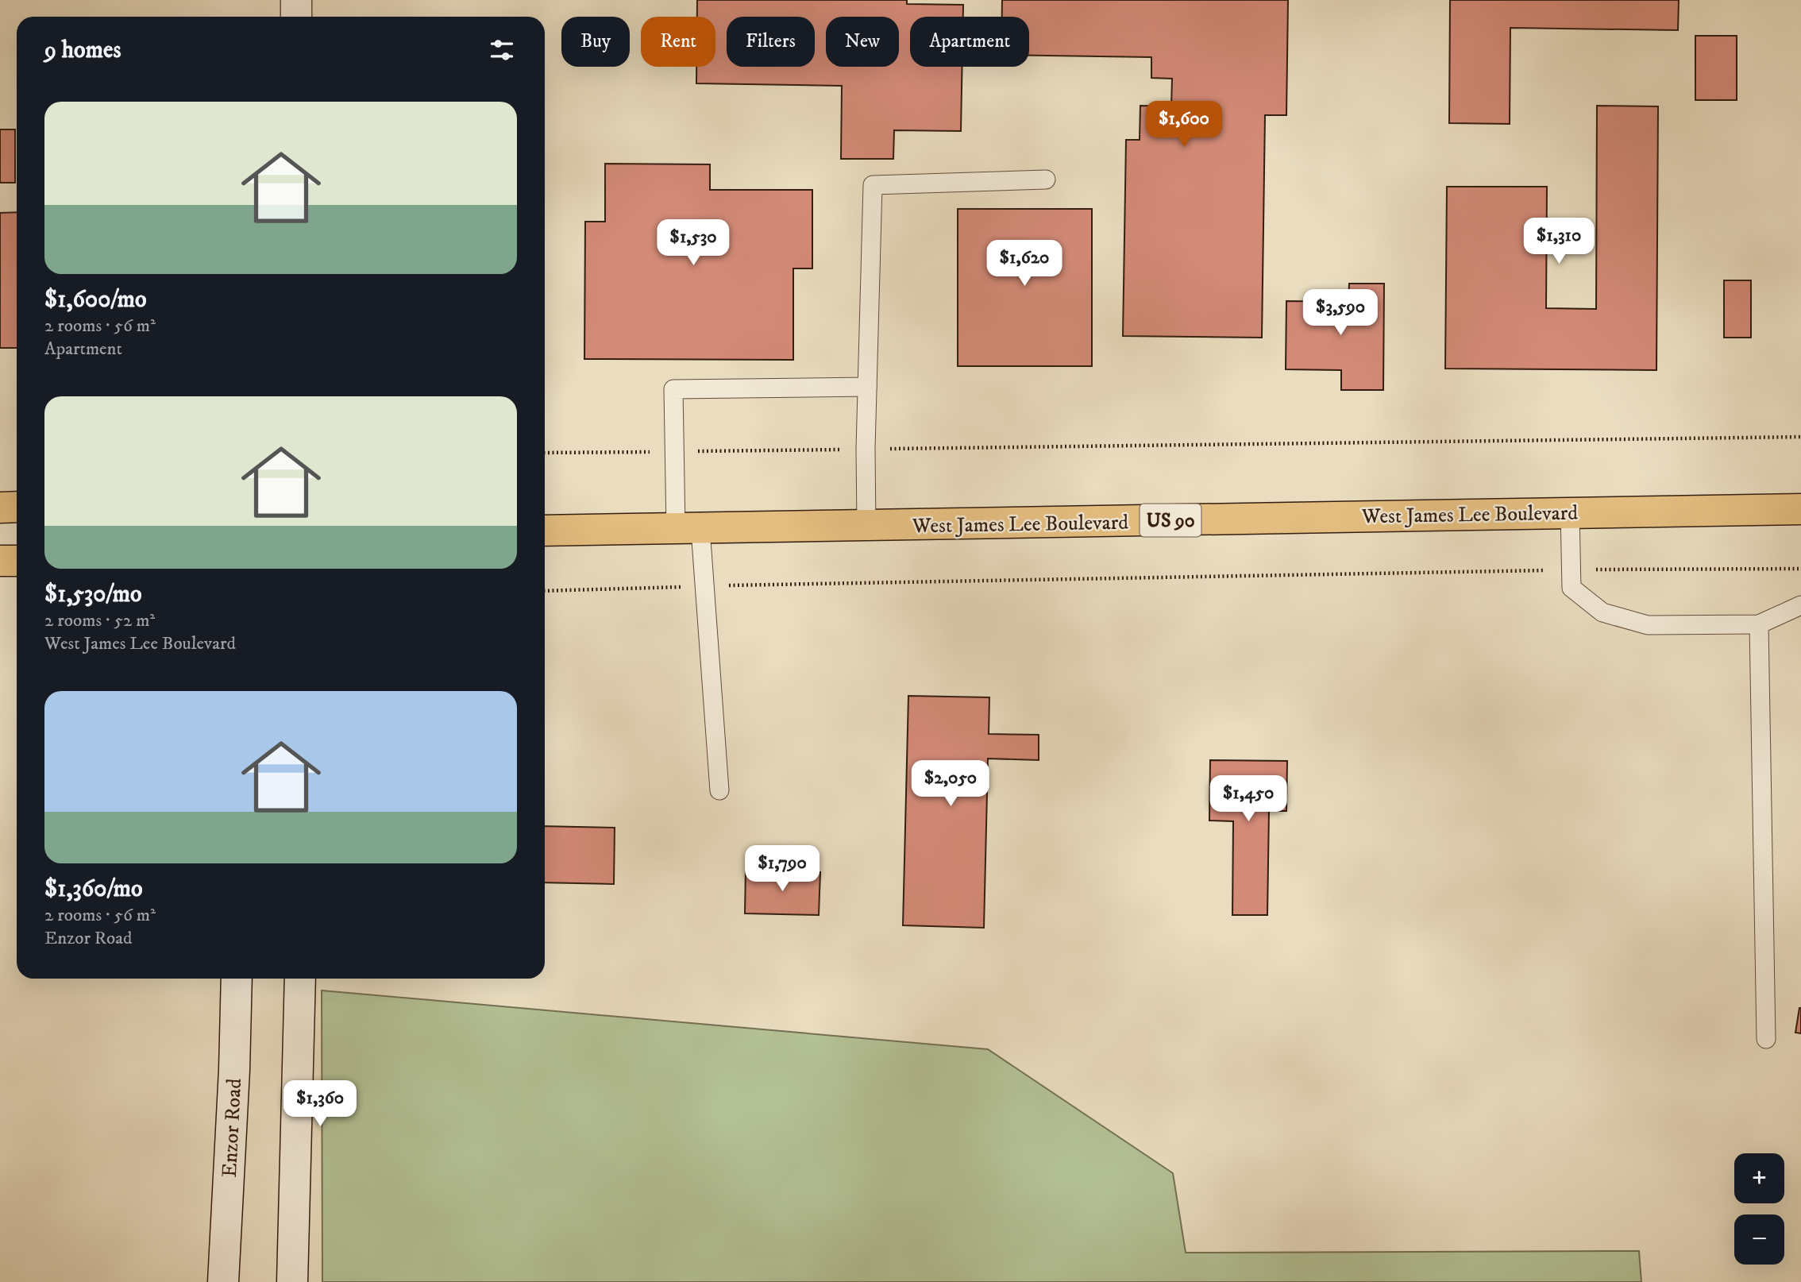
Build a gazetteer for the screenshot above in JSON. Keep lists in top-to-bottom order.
{
  "streets": {
    "main road": ["West James Lee Boulevard", "US 90", "Enzor Road"]
  },
  "page": {
    "chip": [
      "Buy",
      "Rent",
      "Filters",
      "New",
      "Apartment"
    ],
    "heading": "9 homes",
    "list": [
      {
        "name": "$1,600/mo",
        "note": "2 rooms · 56 m² · Apartment"
      },
      {
        "name": "$1,530/mo",
        "note": "2 rooms · 52 m² · West James Lee Boulevard"
      },
      {
        "name": "$1,360/mo",
        "note": "2 rooms · 56 m² · Enzor Road"
      }
    ],
    "price": [
      "$1,600",
      "$1,310",
      "$1,530",
      "$1,620",
      "$3,590",
      "$2,050",
      "$1,450",
      "$1,790",
      "$1,360"
    ],
    "map_buttons": ["+", "−"]
  }
}
